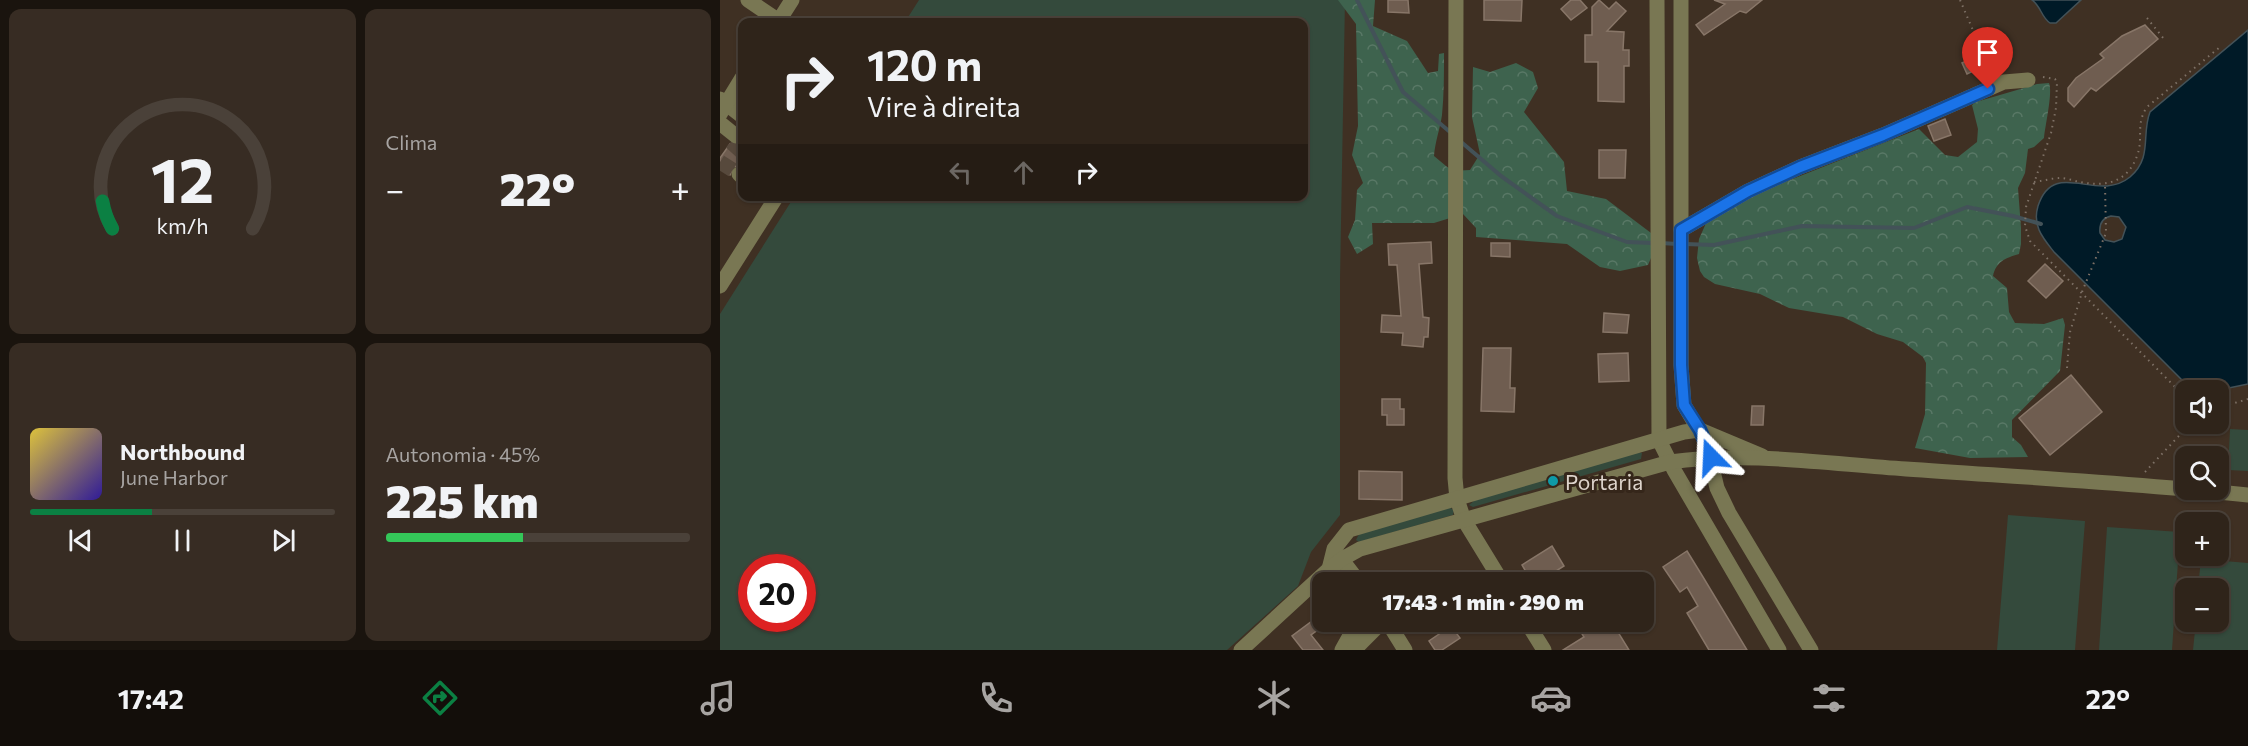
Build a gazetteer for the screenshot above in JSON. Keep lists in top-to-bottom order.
{
  "places": ["Portaria"],
  "page": {
    "tile": [
      "Clima",
      ["Autonomia · 45%", "225 km"]
    ],
    "turn": ["120 m", "Vire à direita"],
    "heat": ["−", "22°", "+"],
    "map_buttons": ["+", "−"],
    "song": ["Northbound", "June Harbor"],
    "limit": "20",
    "trip": "17:43 · 1 min · 290 m",
    "tabs": ["17:42", "22°"],
    "gauge": ["12", "km/h"]
  }
}
